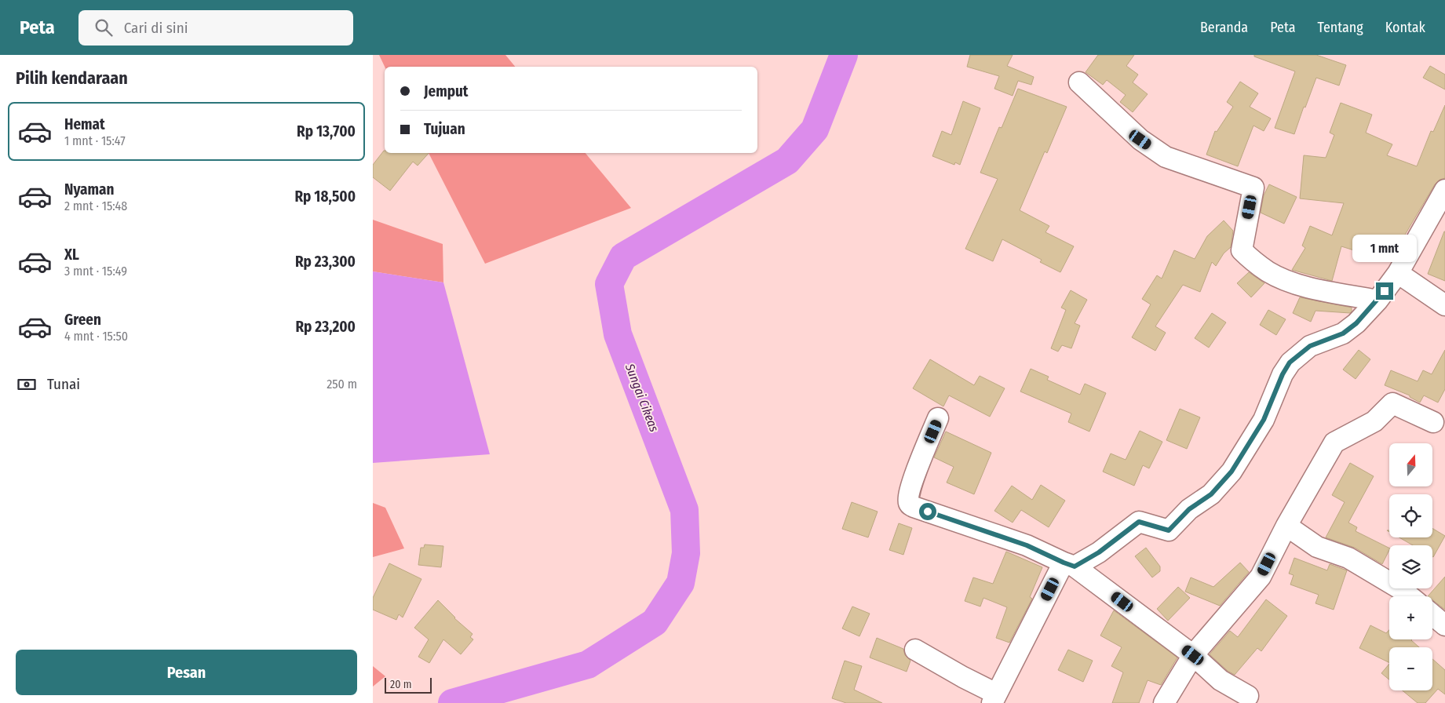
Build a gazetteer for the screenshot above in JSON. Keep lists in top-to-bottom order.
{
  "water": ["Sungai Cikeas"],
  "scale_bar": "20 m",
  "north": "top",
  "page": {
    "header": "Peta",
    "search": "Cari di sini",
    "nav": [
      "Beranda",
      "Peta",
      "Tentang",
      "Kontak"
    ],
    "heading": "Pilih kendaraan",
    "banner": ["Jemput", "Tujuan"],
    "list": [
      {
        "name": "Hemat",
        "note": "1 mnt · 15:47",
        "value": "Rp 13,700"
      },
      {
        "name": "Nyaman",
        "note": "2 mnt · 15:48",
        "value": "Rp 18,500"
      },
      {
        "name": "XL",
        "note": "3 mnt · 15:49",
        "value": "Rp 23,300"
      },
      {
        "name": "Green",
        "note": "4 mnt · 15:50",
        "value": "Rp 23,200"
      }
    ],
    "bubble": "1 mnt",
    "pay": ["Tunai", "250 m"],
    "map_buttons": ["+", "−"],
    "buttons": "Pesan",
    "scale": "20 m"
  }
}
